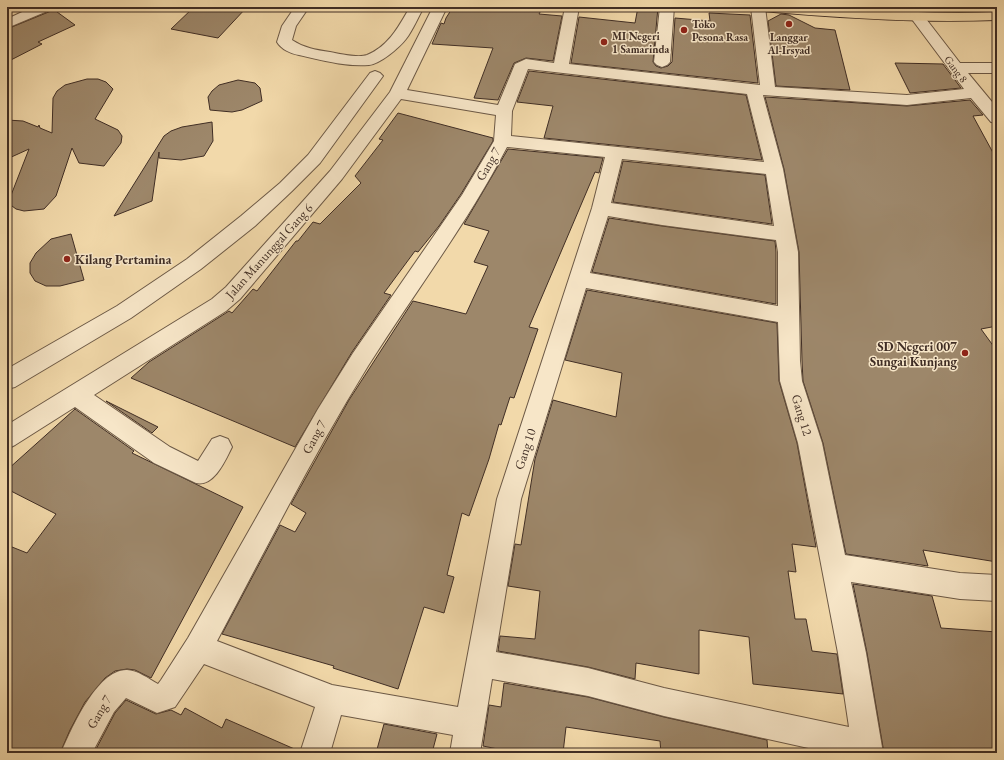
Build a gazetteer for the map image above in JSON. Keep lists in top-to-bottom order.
{
  "streets": {
    "street": [
      "Gang 8",
      "Gang 7",
      "Jalan Manunggal Gang 6",
      "Gang 12",
      "Gang 10"
    ]
  },
  "places": [
    "Langgar Al-Irsyad",
    "Toko Pesona Rasa",
    "MI Negeri 1 Samarinda",
    "Kilang Pertamina",
    "SD Negeri 007 Sungai Kunjang"
  ]
}
